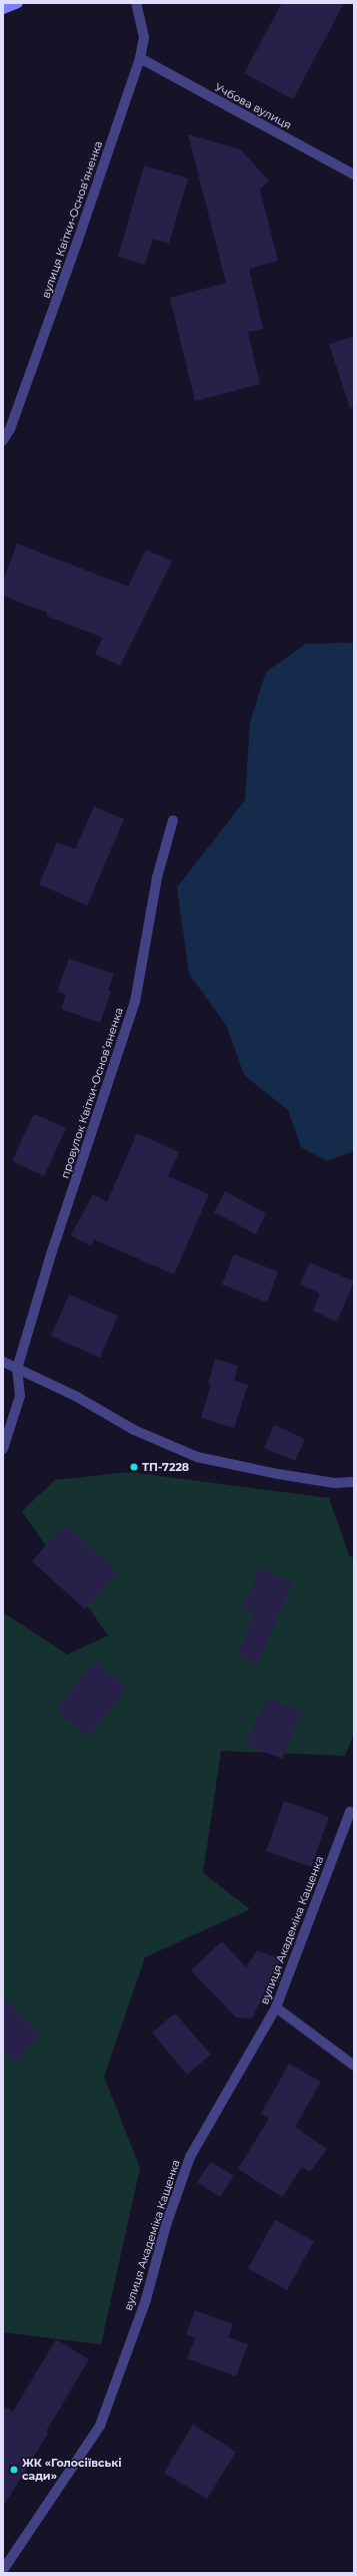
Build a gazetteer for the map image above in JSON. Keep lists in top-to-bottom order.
{
  "streets": {
    "street": [
      "Учбова вулиця",
      "вулиця Квітки-Основ’яненка",
      "провулок Квітки-Основʼяненка",
      "вулиця Академіка Кащенка"
    ]
  },
  "crossings": [
    ["Учбова вулиця", "вулиця Квітки-Основ’яненка"]
  ],
  "places": ["ТП-7228", "ЖК «Голосіївські сади»"]
}
